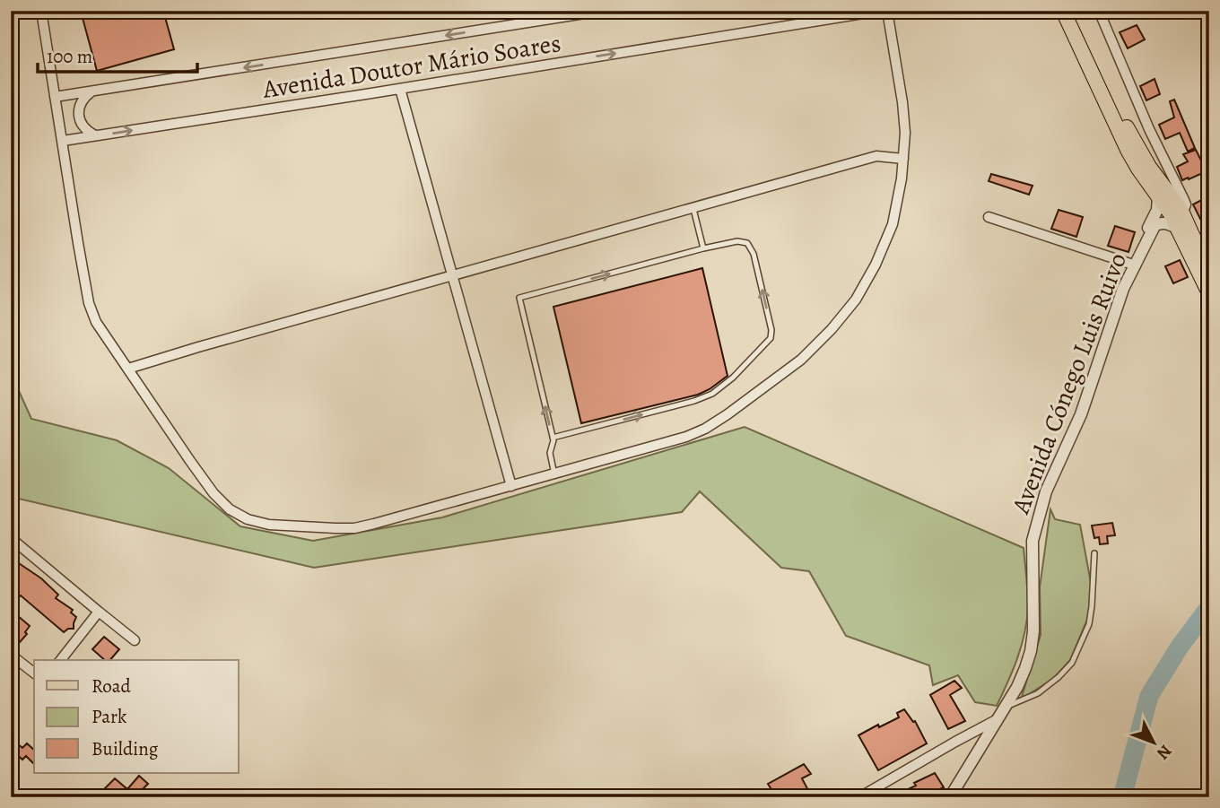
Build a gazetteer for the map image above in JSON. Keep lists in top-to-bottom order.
{
  "streets": {
    "street": ["Avenida Doutor Mário Soares", "Avenida Cónego Luis Ruivo"]
  },
  "legend": ["Road", "Park", "Building"],
  "scale_bar": "100 m",
  "north": "bottom right"
}
